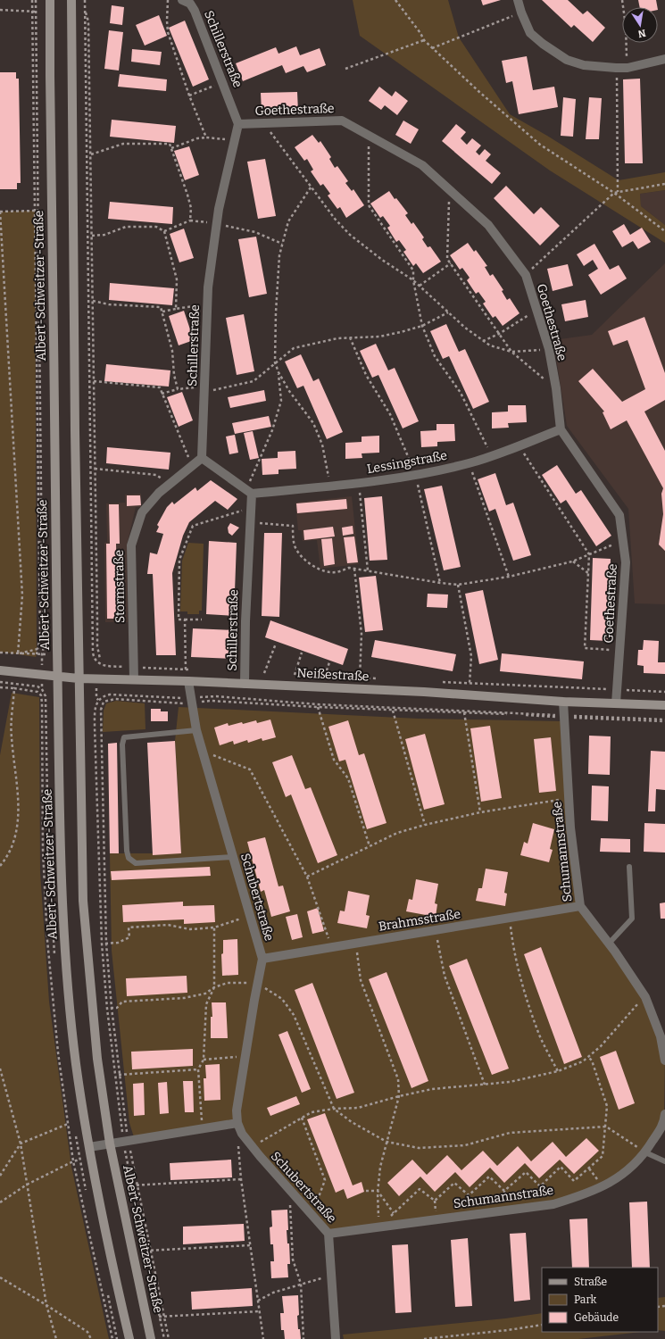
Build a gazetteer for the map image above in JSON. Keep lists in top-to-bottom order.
{
  "streets": {
    "street": [
      "Schillerstraße",
      "Goethestraße",
      "Albert-Schweitzer-Straße",
      "Lessingstraße",
      "Stormstraße",
      "Neißestraße",
      "Schumannstraße",
      "Schubertstraße",
      "Brahmsstraße"
    ]
  },
  "crossings": [
    ["Schillerstraße", "Goethestraße"],
    ["Schillerstraße", "Lessingstraße"],
    ["Schillerstraße", "Stormstraße"],
    ["Schillerstraße", "Neißestraße"],
    ["Goethestraße", "Lessingstraße"],
    ["Goethestraße", "Neißestraße"],
    ["Albert-Schweitzer-Straße", "Neißestraße"],
    ["Stormstraße", "Neißestraße"],
    ["Neißestraße", "Schumannstraße"],
    ["Neißestraße", "Schubertstraße"],
    ["Schumannstraße", "Schubertstraße"],
    ["Schumannstraße", "Brahmsstraße"],
    ["Schubertstraße", "Brahmsstraße"]
  ],
  "legend": ["Straße", "Park", "Gebäude"],
  "north": "bottom"
}
